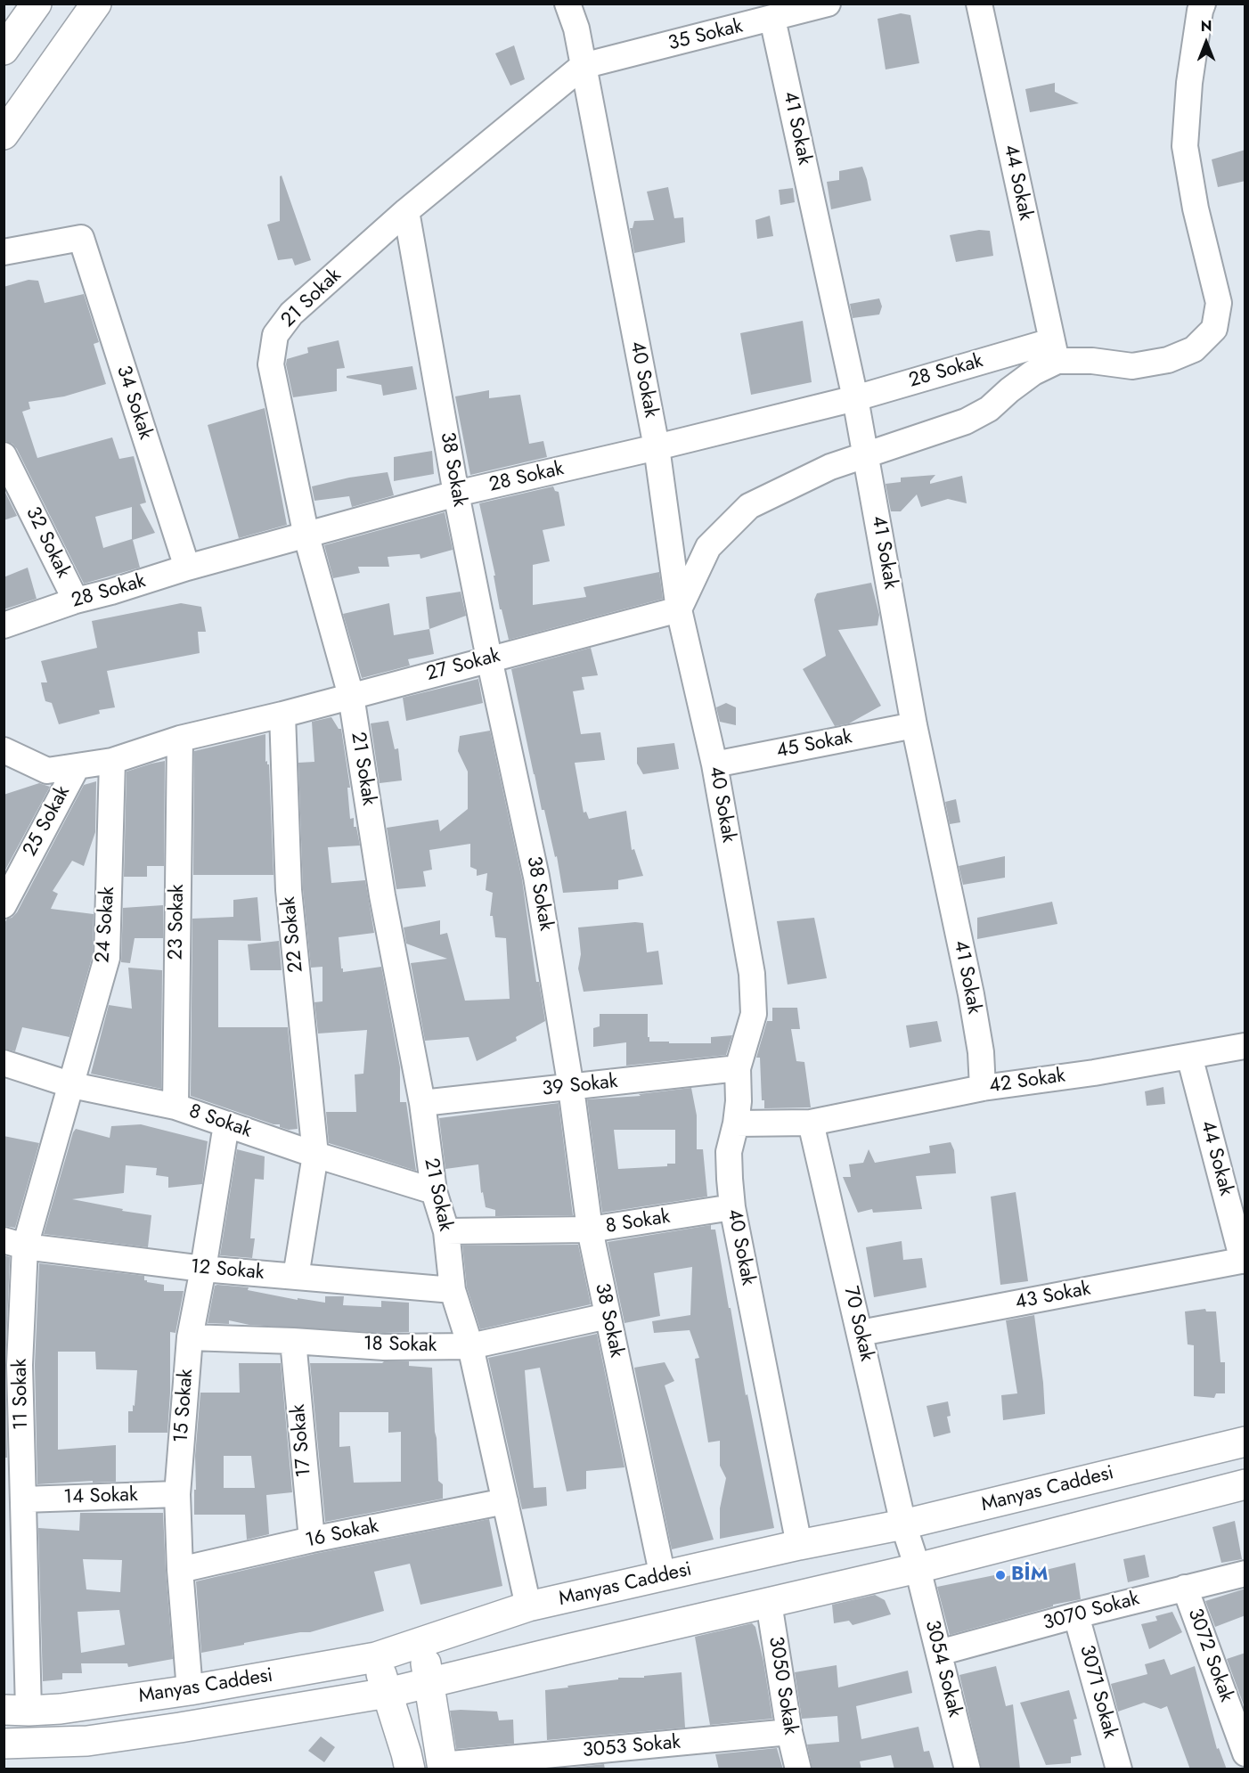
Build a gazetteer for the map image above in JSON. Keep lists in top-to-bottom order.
{
  "streets": {
    "main road": ["Manyas Caddesi"],
    "street": [
      "35 Sokak",
      "41 Sokak",
      "44 Sokak",
      "21 Sokak",
      "28 Sokak",
      "40 Sokak",
      "34 Sokak",
      "38 Sokak",
      "32 Sokak",
      "27 Sokak",
      "45 Sokak",
      "25 Sokak",
      "23 Sokak",
      "24 Sokak",
      "22 Sokak",
      "42 Sokak",
      "39 Sokak",
      "8 Sokak",
      "12 Sokak",
      "43 Sokak",
      "70 Sokak",
      "18 Sokak",
      "11 Sokak",
      "15 Sokak",
      "17 Sokak",
      "14 Sokak",
      "16 Sokak",
      "3070 Sokak",
      "3072 Sokak",
      "3054 Sokak",
      "3050 Sokak",
      "3071 Sokak",
      "3053 Sokak"
    ]
  },
  "crossings": [
    ["35 Sokak", "41 Sokak"],
    ["35 Sokak", "21 Sokak"],
    ["35 Sokak", "40 Sokak"],
    ["41 Sokak", "28 Sokak"],
    ["41 Sokak", "45 Sokak"],
    ["41 Sokak", "42 Sokak"],
    ["44 Sokak", "28 Sokak"],
    ["44 Sokak", "42 Sokak"],
    ["44 Sokak", "43 Sokak"],
    ["21 Sokak", "28 Sokak"],
    ["21 Sokak", "40 Sokak"],
    ["21 Sokak", "38 Sokak"],
    ["21 Sokak", "27 Sokak"],
    ["21 Sokak", "39 Sokak"],
    ["21 Sokak", "8 Sokak"],
    ["21 Sokak", "12 Sokak"],
    ["21 Sokak", "18 Sokak"],
    ["21 Sokak", "Manyas Caddesi"],
    ["21 Sokak", "16 Sokak"],
    ["28 Sokak", "40 Sokak"],
    ["28 Sokak", "34 Sokak"],
    ["28 Sokak", "38 Sokak"],
    ["28 Sokak", "32 Sokak"],
    ["40 Sokak", "27 Sokak"],
    ["40 Sokak", "45 Sokak"],
    ["40 Sokak", "42 Sokak"],
    ["40 Sokak", "39 Sokak"],
    ["40 Sokak", "8 Sokak"],
    ["40 Sokak", "Manyas Caddesi"],
    ["38 Sokak", "27 Sokak"],
    ["38 Sokak", "39 Sokak"],
    ["38 Sokak", "8 Sokak"],
    ["38 Sokak", "18 Sokak"],
    ["38 Sokak", "Manyas Caddesi"],
    ["27 Sokak", "25 Sokak"],
    ["27 Sokak", "23 Sokak"],
    ["27 Sokak", "24 Sokak"],
    ["27 Sokak", "22 Sokak"],
    ["23 Sokak", "8 Sokak"],
    ["24 Sokak", "8 Sokak"],
    ["24 Sokak", "11 Sokak"],
    ["22 Sokak", "8 Sokak"],
    ["22 Sokak", "12 Sokak"],
    ["42 Sokak", "70 Sokak"],
    ["8 Sokak", "11 Sokak"],
    ["8 Sokak", "15 Sokak"],
    ["12 Sokak", "11 Sokak"],
    ["12 Sokak", "15 Sokak"],
    ["43 Sokak", "70 Sokak"],
    ["70 Sokak", "Manyas Caddesi"],
    ["70 Sokak", "3054 Sokak"],
    ["18 Sokak", "15 Sokak"],
    ["18 Sokak", "17 Sokak"],
    ["11 Sokak", "Manyas Caddesi"],
    ["11 Sokak", "14 Sokak"],
    ["15 Sokak", "Manyas Caddesi"],
    ["15 Sokak", "14 Sokak"],
    ["15 Sokak", "16 Sokak"],
    ["17 Sokak", "16 Sokak"],
    ["Manyas Caddesi", "3054 Sokak"],
    ["Manyas Caddesi", "3050 Sokak"],
    ["3070 Sokak", "3072 Sokak"],
    ["3070 Sokak", "3054 Sokak"],
    ["3070 Sokak", "3071 Sokak"],
    ["3050 Sokak", "3053 Sokak"]
  ],
  "places": ["BİM"],
  "north": "top"
}
